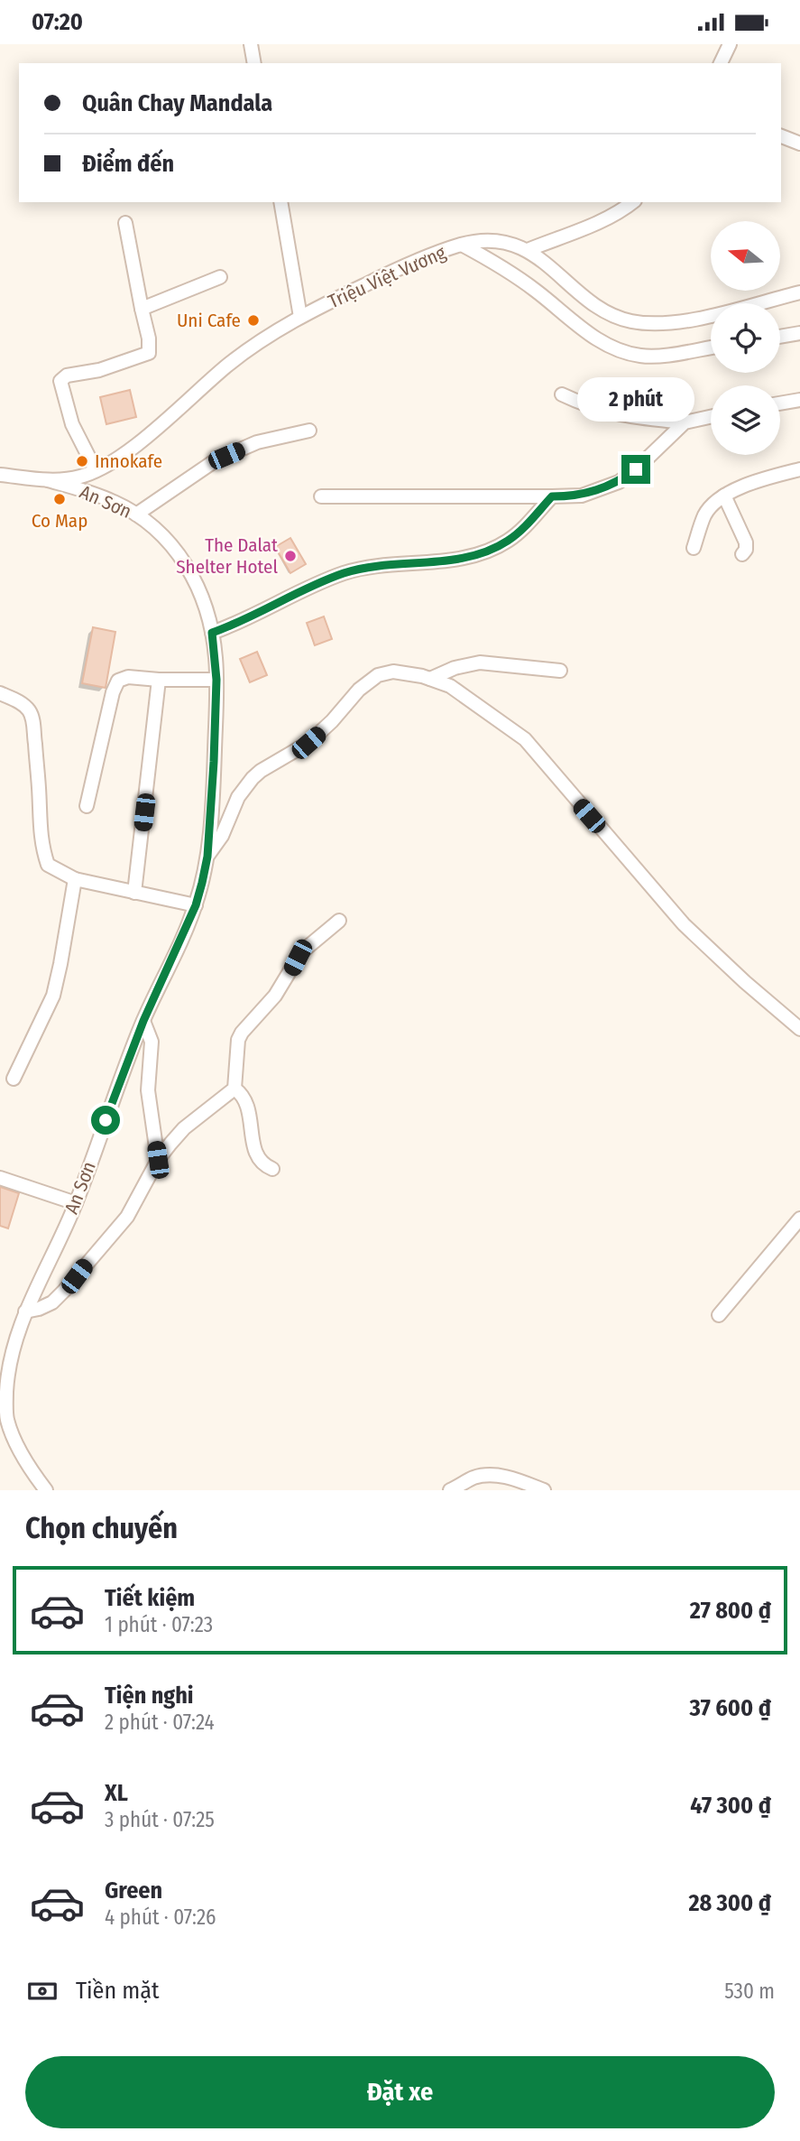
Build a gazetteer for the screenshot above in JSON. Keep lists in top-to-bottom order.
{
  "streets": {
    "street": ["Triệu Việt Vương", "An Sơn"]
  },
  "crossings": [
    ["Triệu Việt Vương", "An Sơn"]
  ],
  "places": [
    "Uni Cafe",
    "Innokafe",
    "Co Map",
    "The Dalat Shelter Hotel"
  ],
  "north": "left",
  "page": {
    "status": "07:20",
    "banner": ["Quân Chay Mandala", "Điểm đến"],
    "bubble": "2 phút",
    "heading": "Chọn chuyến",
    "list": [
      {
        "name": "Tiết kiệm",
        "note": "1 phút · 07:23",
        "value": "27 800 ₫"
      },
      {
        "name": "Tiện nghi",
        "note": "2 phút · 07:24",
        "value": "37 600 ₫"
      },
      {
        "name": "XL",
        "note": "3 phút · 07:25",
        "value": "47 300 ₫"
      },
      {
        "name": "Green",
        "note": "4 phút · 07:26",
        "value": "28 300 ₫"
      }
    ],
    "pay": ["Tiền mặt", "530 m"],
    "buttons": "Đặt xe"
  }
}
